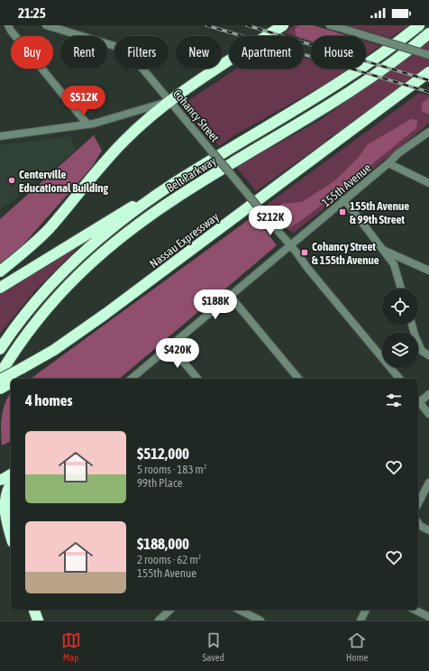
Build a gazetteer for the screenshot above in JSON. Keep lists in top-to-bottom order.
{
  "streets": {
    "highway": ["Belt Parkway", "Nassau Expressway"],
    "street": ["Cohancy Street", "155th Avenue"]
  },
  "crossings": [
    ["Cohancy Street", "155th Avenue"]
  ],
  "places": {
    "other": ["Centerville Educational Building"],
    "transit": ["155th Avenue & 99th Street", "Cohancy Street & 155th Avenue"]
  },
  "page": {
    "status": "21:25",
    "chip": [
      "Buy",
      "Rent",
      "Filters",
      "New",
      "Apartment",
      "House"
    ],
    "price": [
      "$512K",
      "$212K",
      "$188K",
      "$420K"
    ],
    "heading": "4 homes",
    "list": [
      {
        "name": "$512,000",
        "note": "5 rooms · 183 m² · 99th Place"
      },
      {
        "name": "$188,000",
        "note": "2 rooms · 62 m² · 155th Avenue"
      }
    ],
    "tabs": ["Map", "Saved", "Home"]
  }
}
